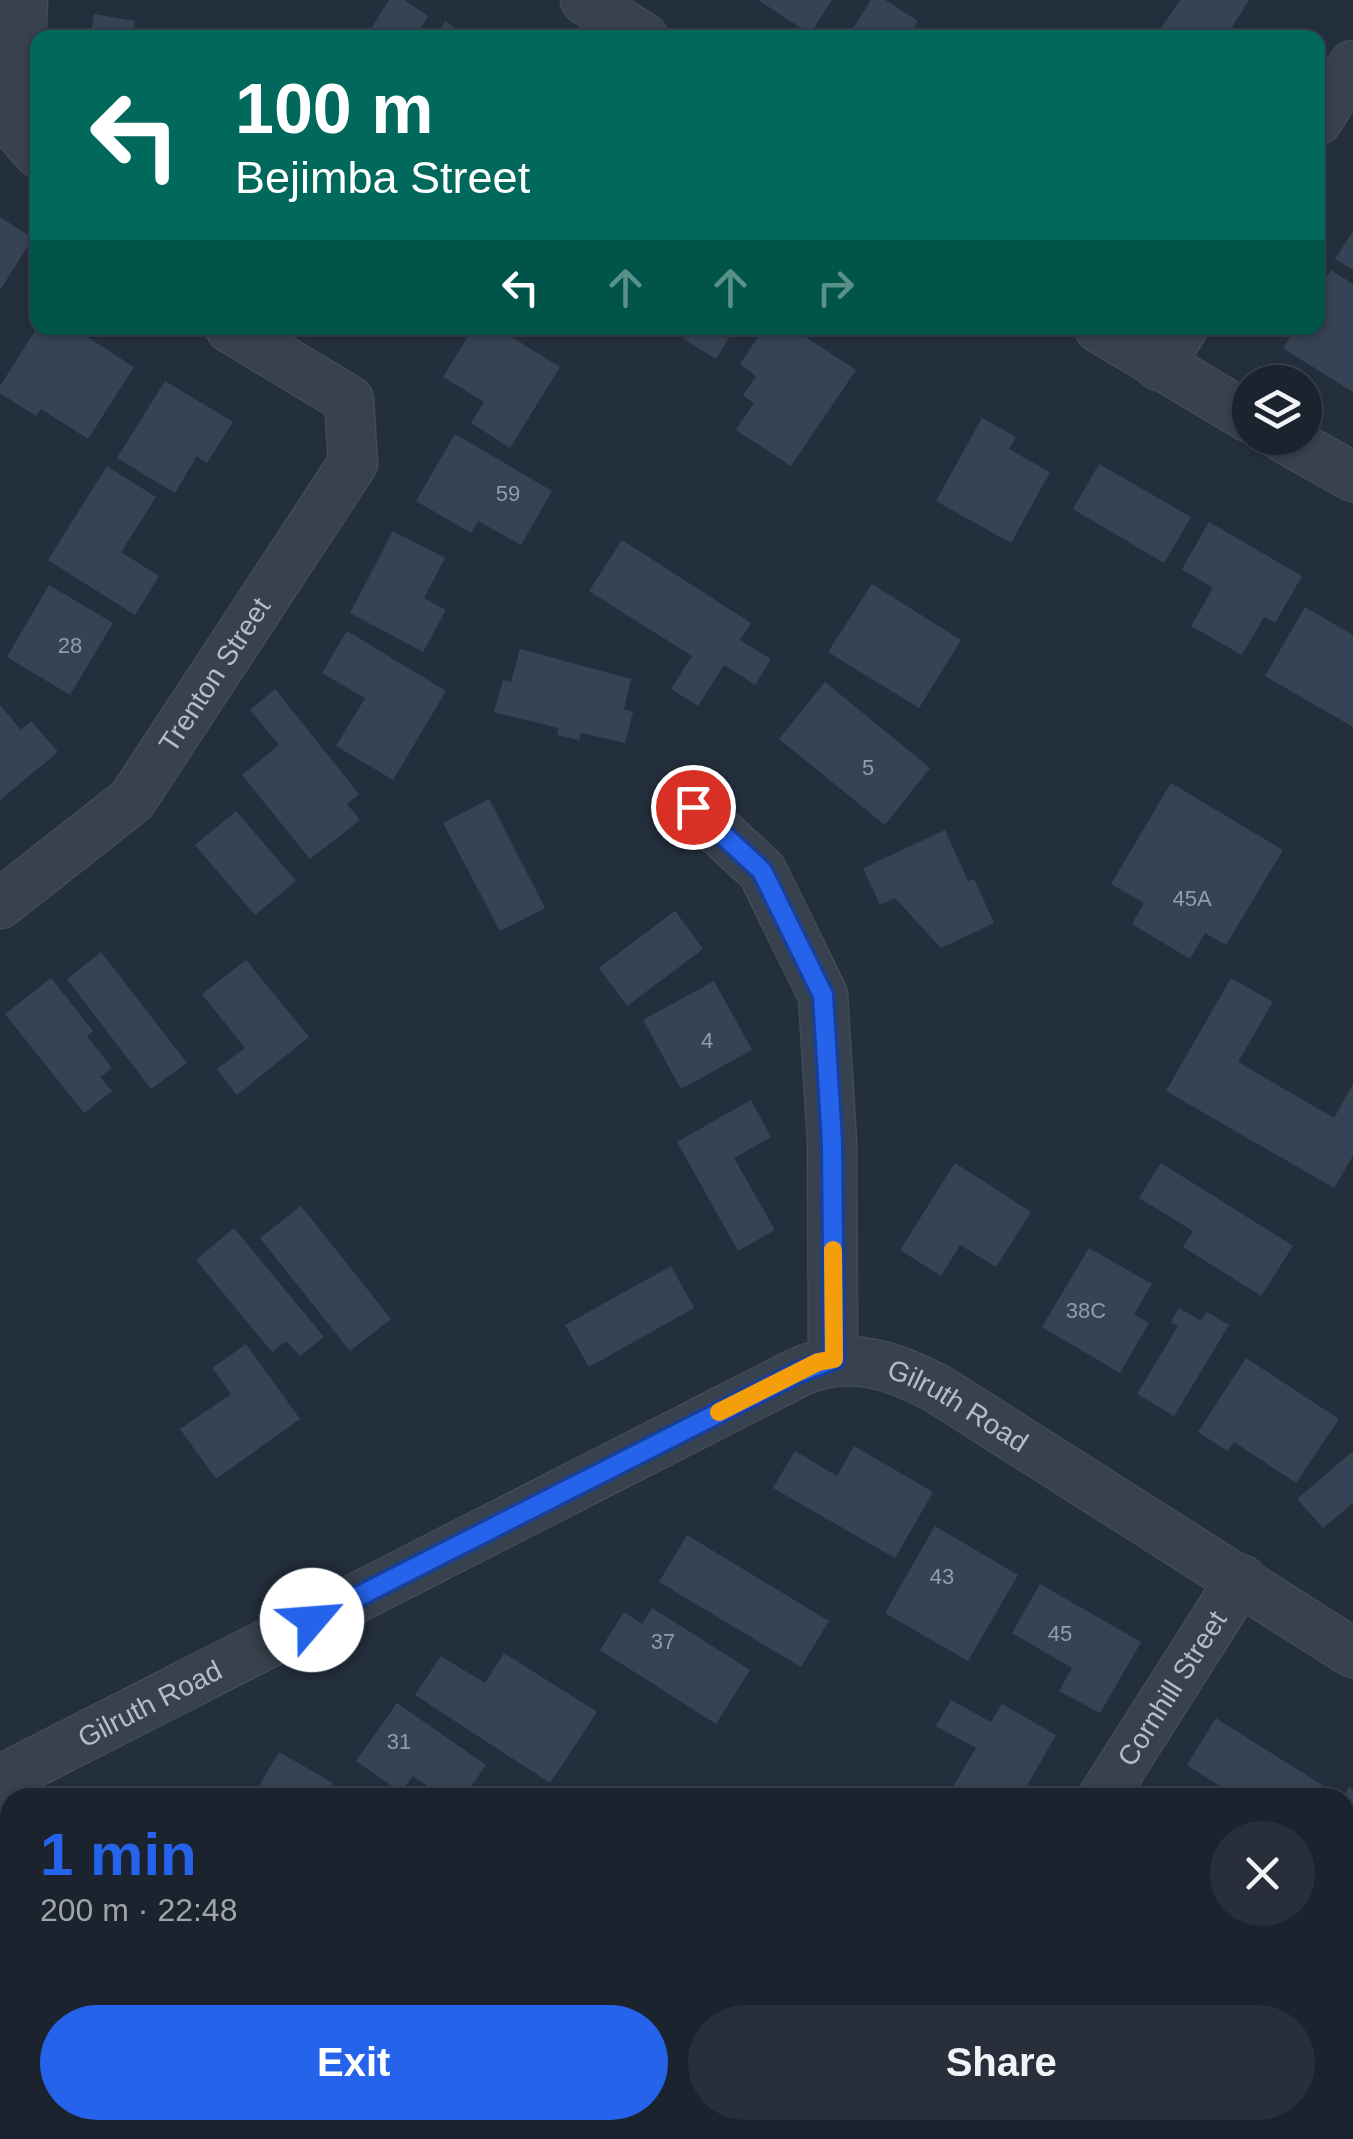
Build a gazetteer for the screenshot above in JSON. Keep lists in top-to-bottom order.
{
  "streets": {
    "street": ["Trenton Street", "Gilruth Road", "Cornhill Street"]
  },
  "crossings": [
    ["Gilruth Road", "Cornhill Street"]
  ],
  "house_numbers": [
    "59",
    "28",
    "5",
    "45A",
    "4",
    "38C",
    "43",
    "45",
    "37",
    "31"
  ],
  "page": {
    "turn": ["100 m", "Bejimba Street"],
    "heading": ["1 min", "200 m · 22:48"],
    "buttons": ["Exit", "Share"]
  }
}
